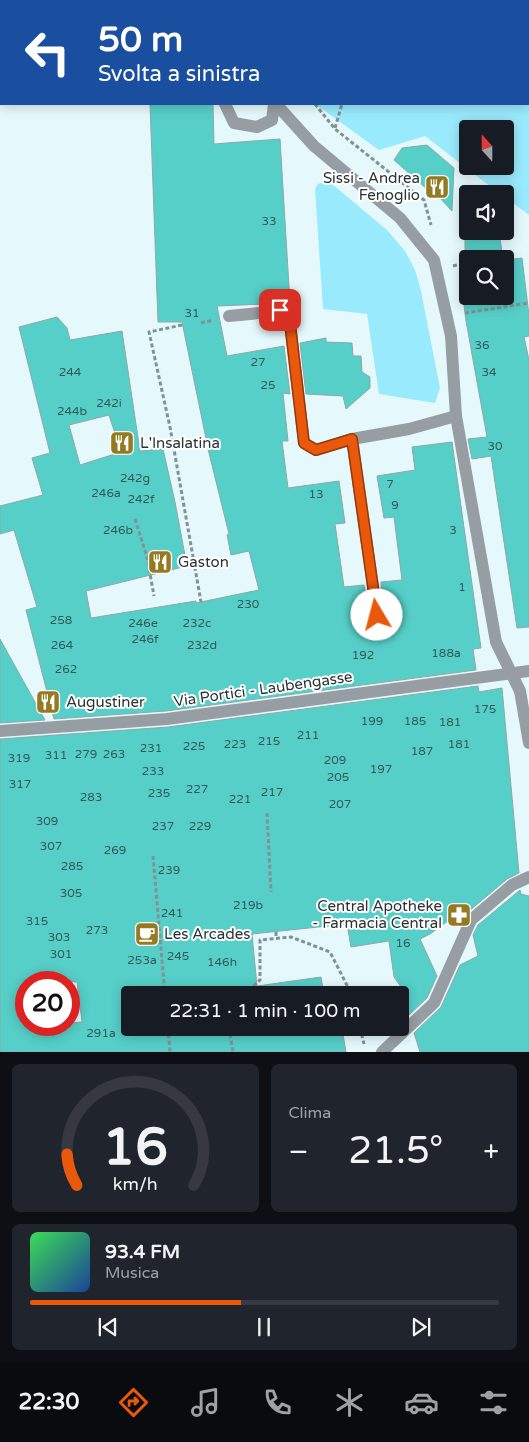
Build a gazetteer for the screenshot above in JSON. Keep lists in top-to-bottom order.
{
  "streets": {
    "street": ["Via Portici - Laubengasse"]
  },
  "places": {
    "restaurant": [
      "Sissi - Andrea Fenoglio",
      "L'Insalatina",
      "Gaston",
      "Augustiner"
    ],
    "pharmacy": ["Central Apotheke - Farmacia Central"],
    "cafe": ["Les Arcades"]
  },
  "house_numbers": [
    "33",
    "31",
    "36",
    "27",
    "244",
    "34",
    "25",
    "242i",
    "244b",
    "30",
    "242g",
    "7",
    "246a",
    "13",
    "242f",
    "9",
    "246b",
    "3",
    "1",
    "230",
    "258",
    "246e",
    "232c",
    "246f",
    "264",
    "232d",
    "188a",
    "192",
    "262",
    "175",
    "199",
    "185",
    "181",
    "211",
    "215",
    "223",
    "181",
    "225",
    "231",
    "187",
    "279",
    "263",
    "311",
    "319",
    "209",
    "197",
    "233",
    "205",
    "317",
    "227",
    "217",
    "235",
    "283",
    "221",
    "207",
    "309",
    "237",
    "229",
    "307",
    "269",
    "285",
    "239",
    "305",
    "219b",
    "241",
    "315",
    "273",
    "303",
    "16",
    "301",
    "245",
    "253a",
    "146h",
    "291a"
  ],
  "north": "top",
  "page": {
    "turn": ["50 m", "Svolta a sinistra"],
    "limit": "20",
    "trip": "22:31 · 1 min · 100 m",
    "tile": "Clima",
    "heat": ["−", "21.5°", "+"],
    "song": ["93.4 FM", "Musica"],
    "tabs": "22:30",
    "gauge": ["16", "km/h"]
  }
}
